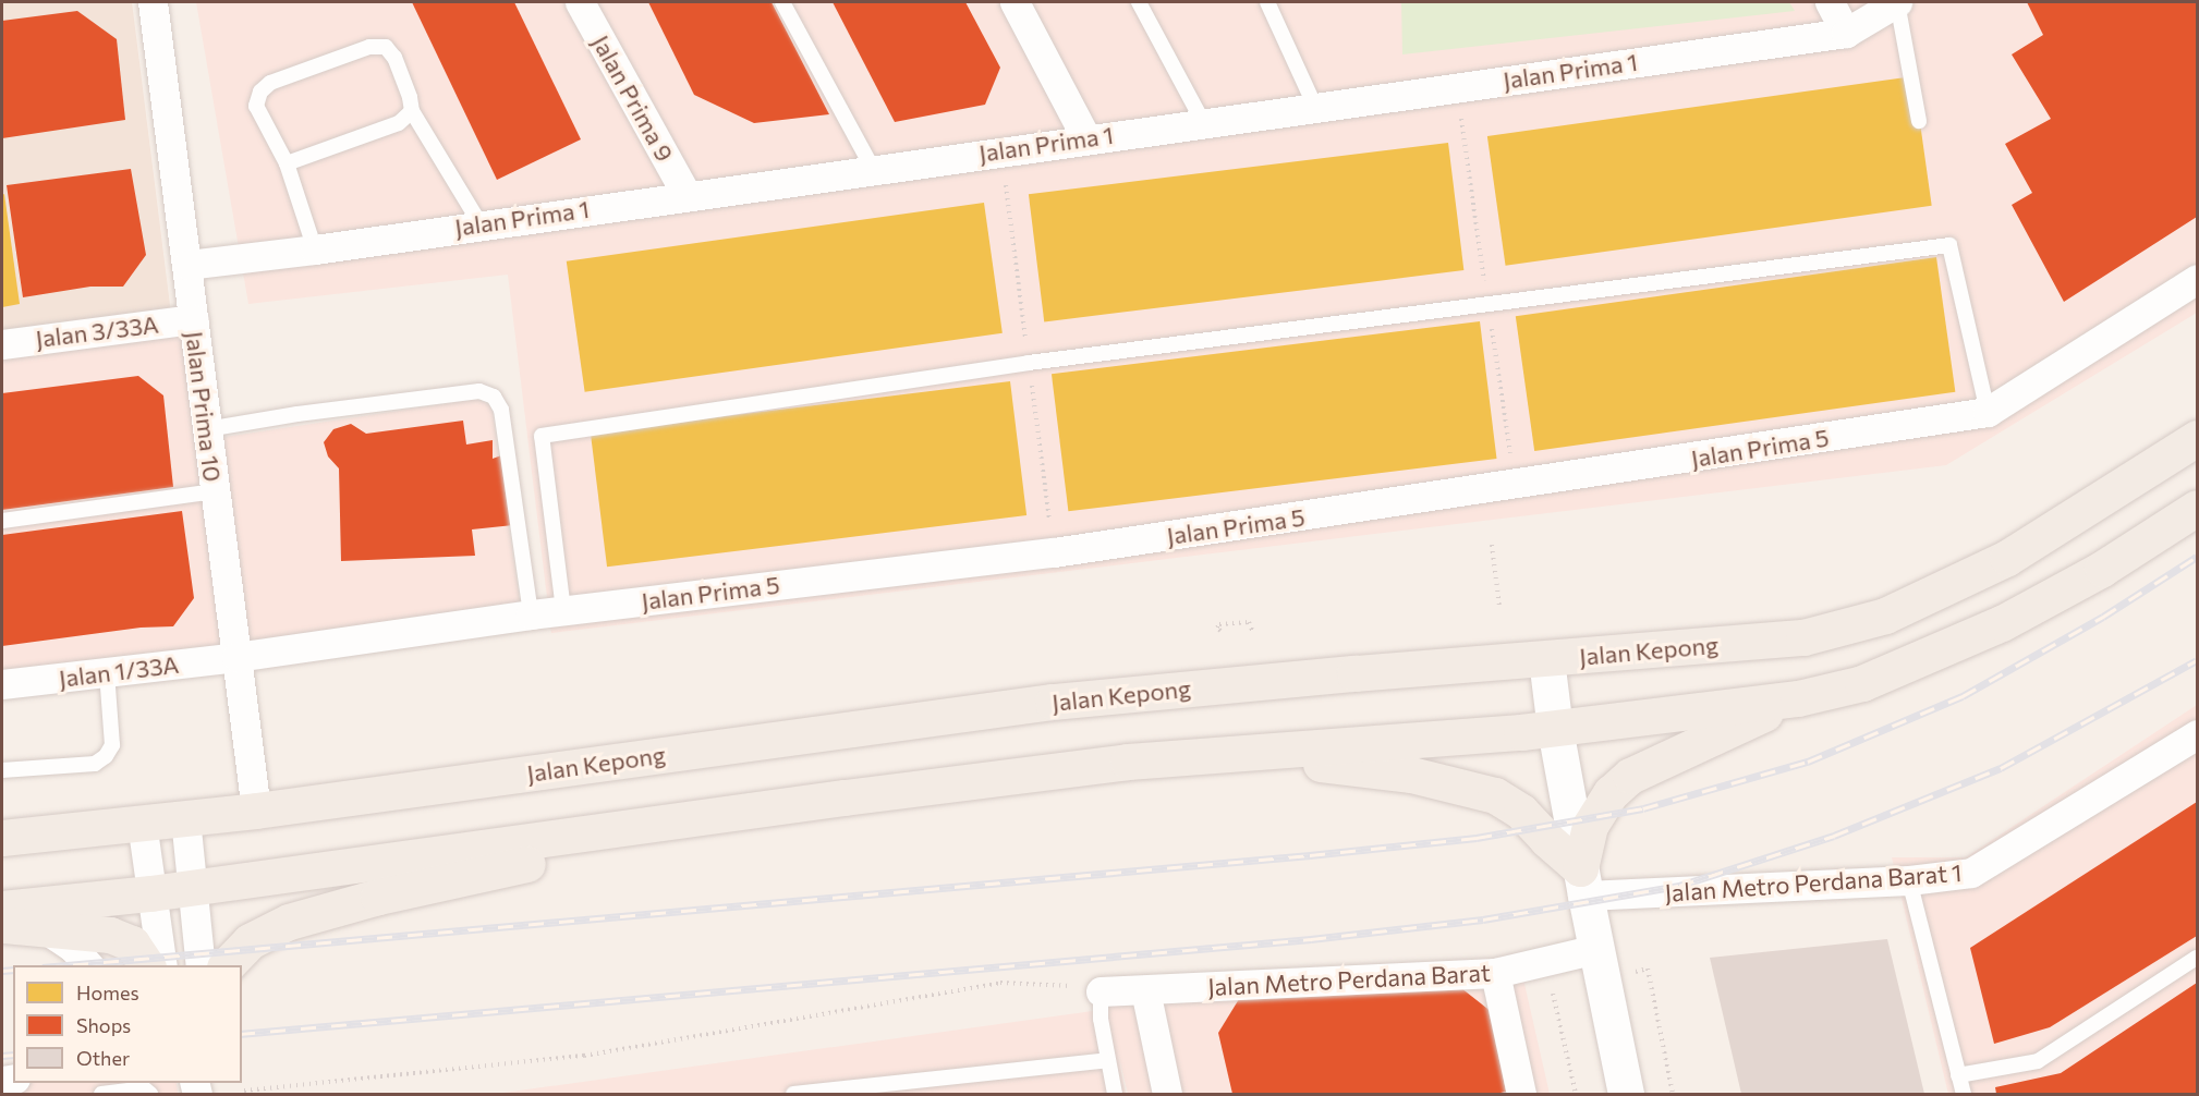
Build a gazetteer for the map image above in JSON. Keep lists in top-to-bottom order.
{
  "streets": {
    "main road": ["Jalan Kepong"],
    "street": [
      "Jalan Prima 1",
      "Jalan Prima 9",
      "Jalan 3/33A",
      "Jalan Prima 10",
      "Jalan Prima 5",
      "Jalan 1/33A",
      "Jalan Metro Perdana Barat 1",
      "Jalan Metro Perdana Barat"
    ]
  },
  "crossings": [
    ["Jalan Prima 1", "Jalan Prima 9"],
    ["Jalan Prima 1", "Jalan Prima 10"],
    ["Jalan 3/33A", "Jalan Prima 10"],
    ["Jalan Prima 10", "Jalan Prima 5"],
    ["Jalan Prima 10", "Jalan Kepong"],
    ["Jalan Prima 10", "Jalan 1/33A"],
    ["Jalan Prima 5", "Jalan 1/33A"]
  ],
  "legend": ["Homes", "Shops", "Other"]
}
